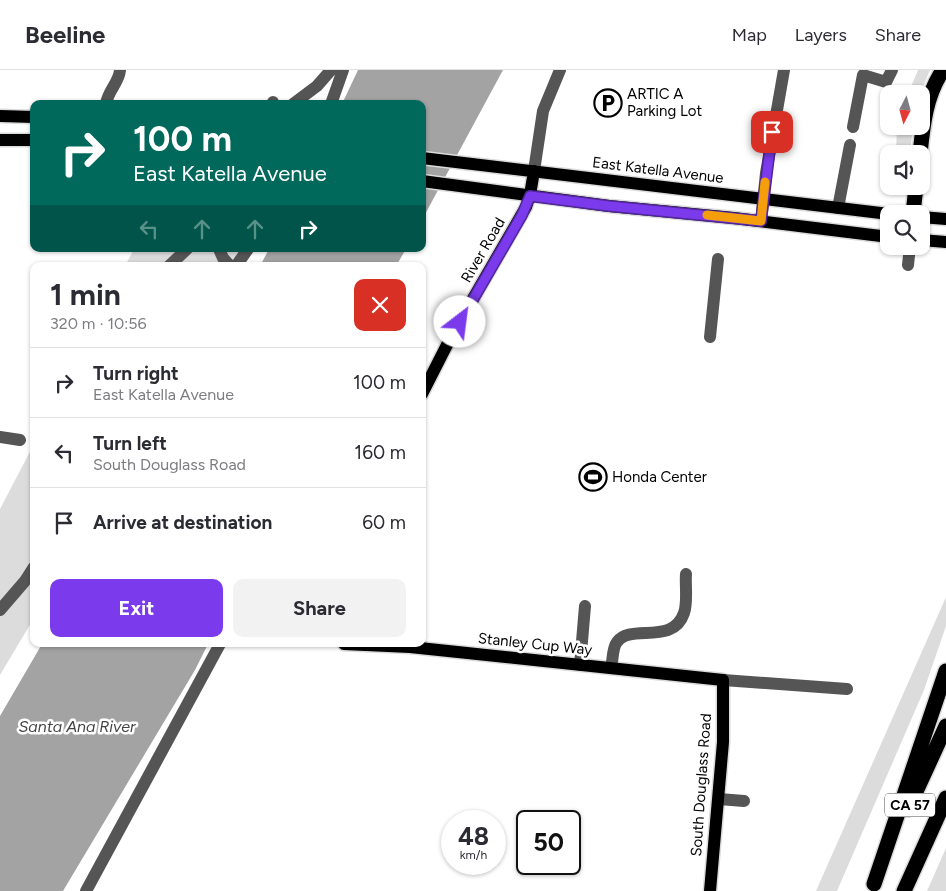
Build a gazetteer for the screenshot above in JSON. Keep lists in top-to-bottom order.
{
  "streets": {
    "highway": ["CA 57"],
    "main road": [
      "East Katella Avenue",
      "River Road",
      "Stanley Cup Way",
      "South Douglass Road"
    ]
  },
  "crossings": [
    ["East Katella Avenue", "River Road"],
    ["Stanley Cup Way", "South Douglass Road"]
  ],
  "water": ["Santa Ana River"],
  "places": {
    "parking": ["ARTIC A Parking Lot"],
    "sports": ["Honda Center"]
  },
  "north": "bottom",
  "page": {
    "header": "Beeline",
    "nav": ["Map", "Layers", "Share"],
    "turn": ["100 m", "East Katella Avenue"],
    "heading": ["1 min", "320 m · 10:56"],
    "list": [
      {
        "name": "Turn right",
        "note": "East Katella Avenue",
        "value": "100 m"
      },
      {
        "name": "Turn left",
        "note": "South Douglass Road",
        "value": "160 m"
      },
      {
        "name": "Arrive at destination",
        "value": "60 m"
      }
    ],
    "buttons": ["Exit", "Share"],
    "speed": "48 km/h",
    "limit": "50"
  }
}
